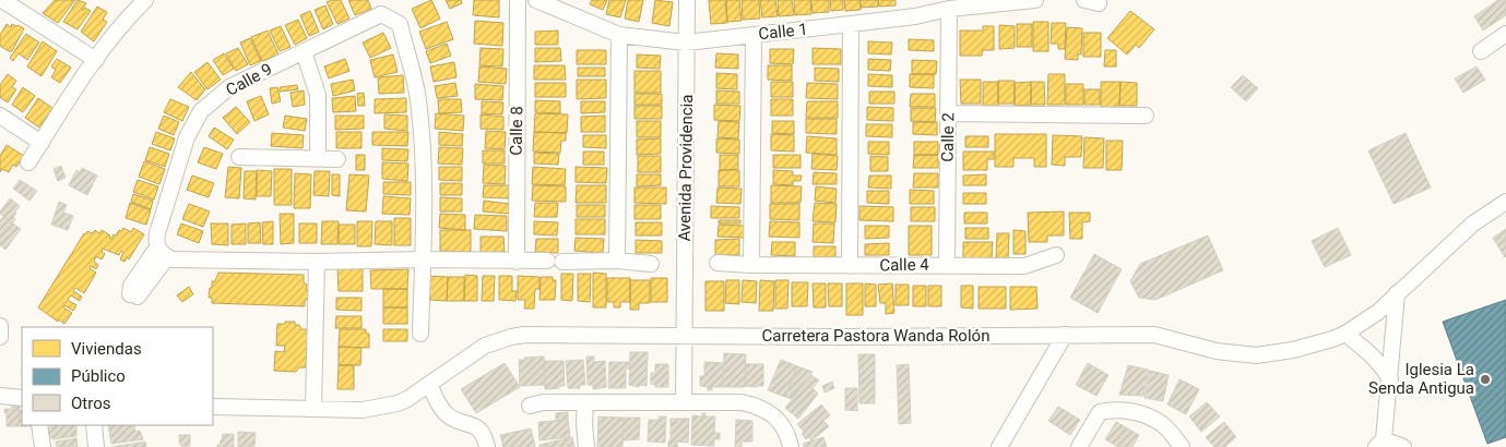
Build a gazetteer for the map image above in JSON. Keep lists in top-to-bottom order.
{
  "streets": {
    "street": [
      "Calle 1",
      "Calle 9",
      "Calle 8",
      "Calle 2",
      "Avenida Providencia",
      "Calle 4",
      "Carretera Pastora Wanda Rolón"
    ]
  },
  "crossings": [
    ["Calle 1", "Calle 2"],
    ["Calle 1", "Avenida Providencia"],
    ["Calle 2", "Calle 4"],
    ["Avenida Providencia", "Carretera Pastora Wanda Rolón"]
  ],
  "places": ["Iglesia La Senda Antigua"],
  "legend": ["Viviendas", "Público", "Otros"]
}
